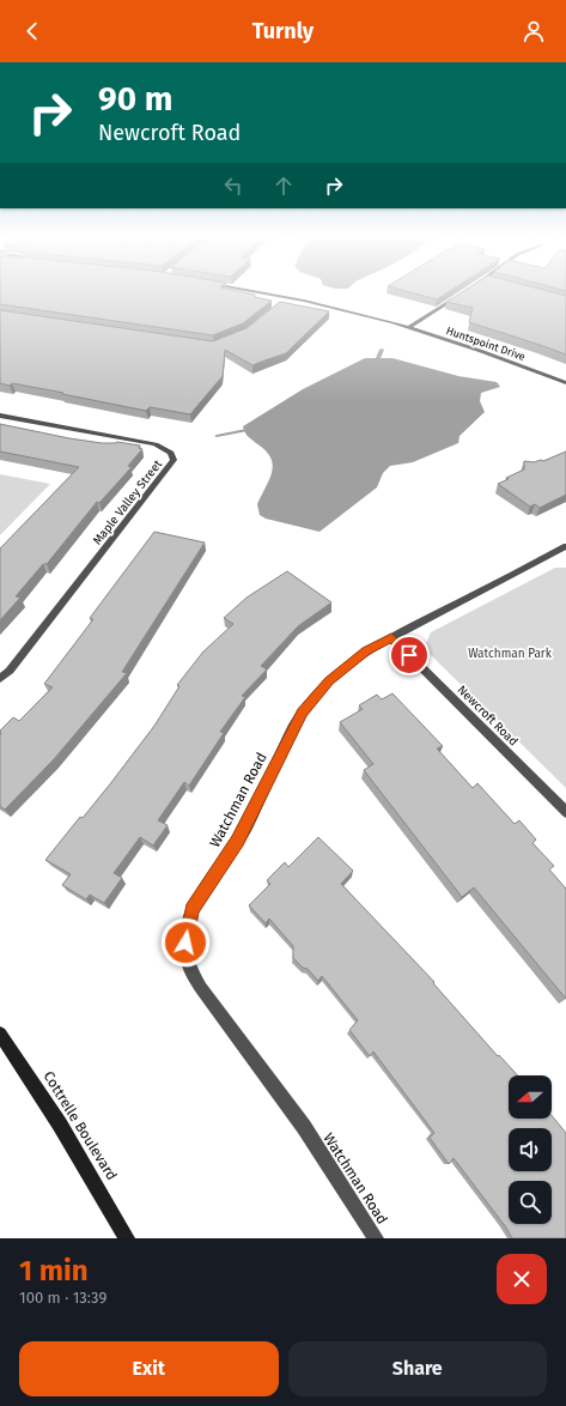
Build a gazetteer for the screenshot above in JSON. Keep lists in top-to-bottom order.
{
  "streets": {
    "main road": ["Cottrelle Boulevard"],
    "street": [
      "Huntspoint Drive",
      "Maple Valley Street",
      "Newcroft Road",
      "Watchman Road"
    ]
  },
  "crossings": [
    ["Newcroft Road", "Watchman Road"]
  ],
  "parks": ["Watchman Park"],
  "north": "left",
  "page": {
    "header": "Turnly",
    "turn": ["90 m", "Newcroft Road"],
    "heading": ["1 min", "100 m · 13:39"],
    "buttons": ["Exit", "Share"]
  }
}
